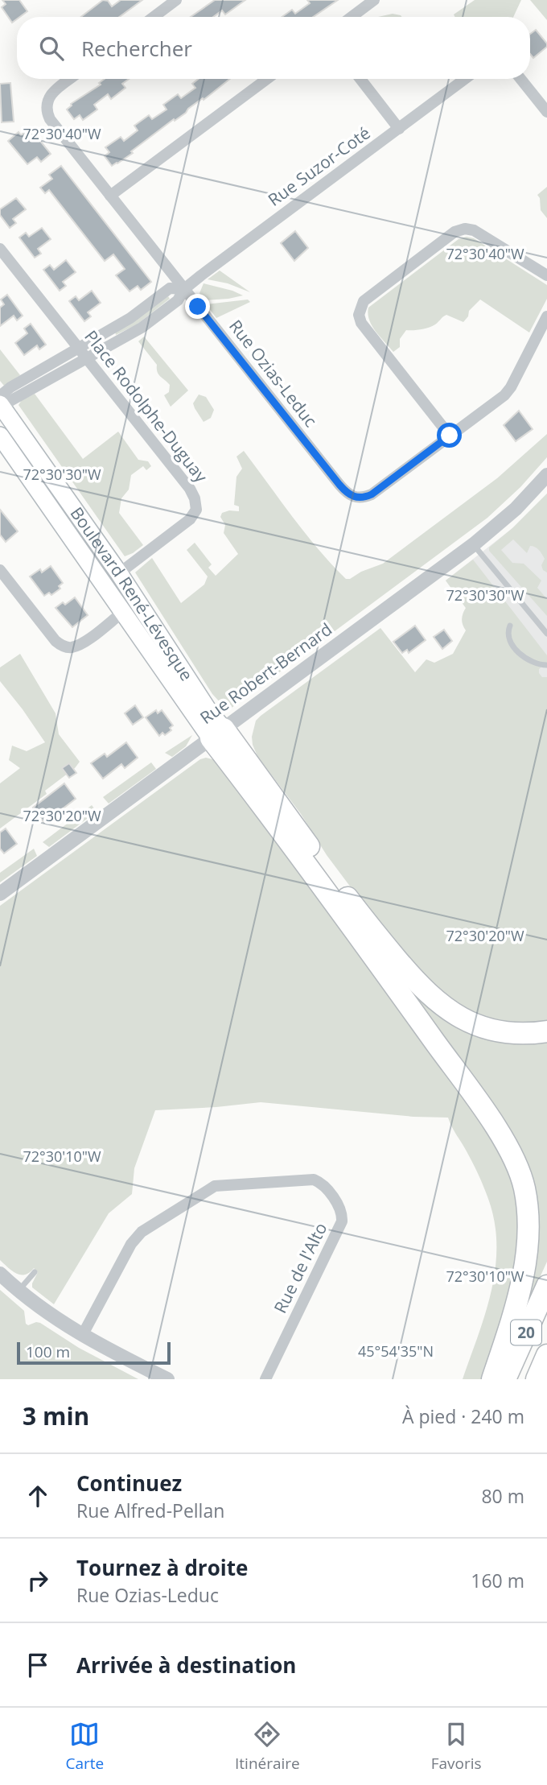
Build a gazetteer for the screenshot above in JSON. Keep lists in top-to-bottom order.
{
  "streets": {
    "highway": ["20"],
    "main road": ["Boulevard René-Lévesque"],
    "street": [
      "Rue Suzor-Coté",
      "Rue Ozias-Leduc",
      "Place Rodolphe-Duguay",
      "Rue Robert-Bernard",
      "Rue de l'Alto"
    ]
  },
  "crossings": [
    ["Rue Suzor-Coté", "Rue Ozias-Leduc"],
    ["Rue Suzor-Coté", "Place Rodolphe-Duguay"],
    ["Rue Suzor-Coté", "Boulevard René-Lévesque"],
    ["Place Rodolphe-Duguay", "Boulevard René-Lévesque"],
    ["Boulevard René-Lévesque", "Rue Robert-Bernard"]
  ],
  "scale_bar": "100 m",
  "page": {
    "search": "Rechercher",
    "scale": "100 m",
    "heading": ["3 min", "À pied · 240 m"],
    "list": [
      ["Continuez", "Rue Alfred-Pellan", "80 m"],
      ["Tournez à droite", "Rue Ozias-Leduc", "160 m"],
      "Arrivée à destination"
    ],
    "nav": ["Carte", "Itinéraire", "Favoris"]
  },
  "coordinates": [
    "72°30'40\"W",
    "72°30'30\"W",
    "72°30'20\"W",
    "72°30'10\"W",
    "45°54'35\"N"
  ]
}
